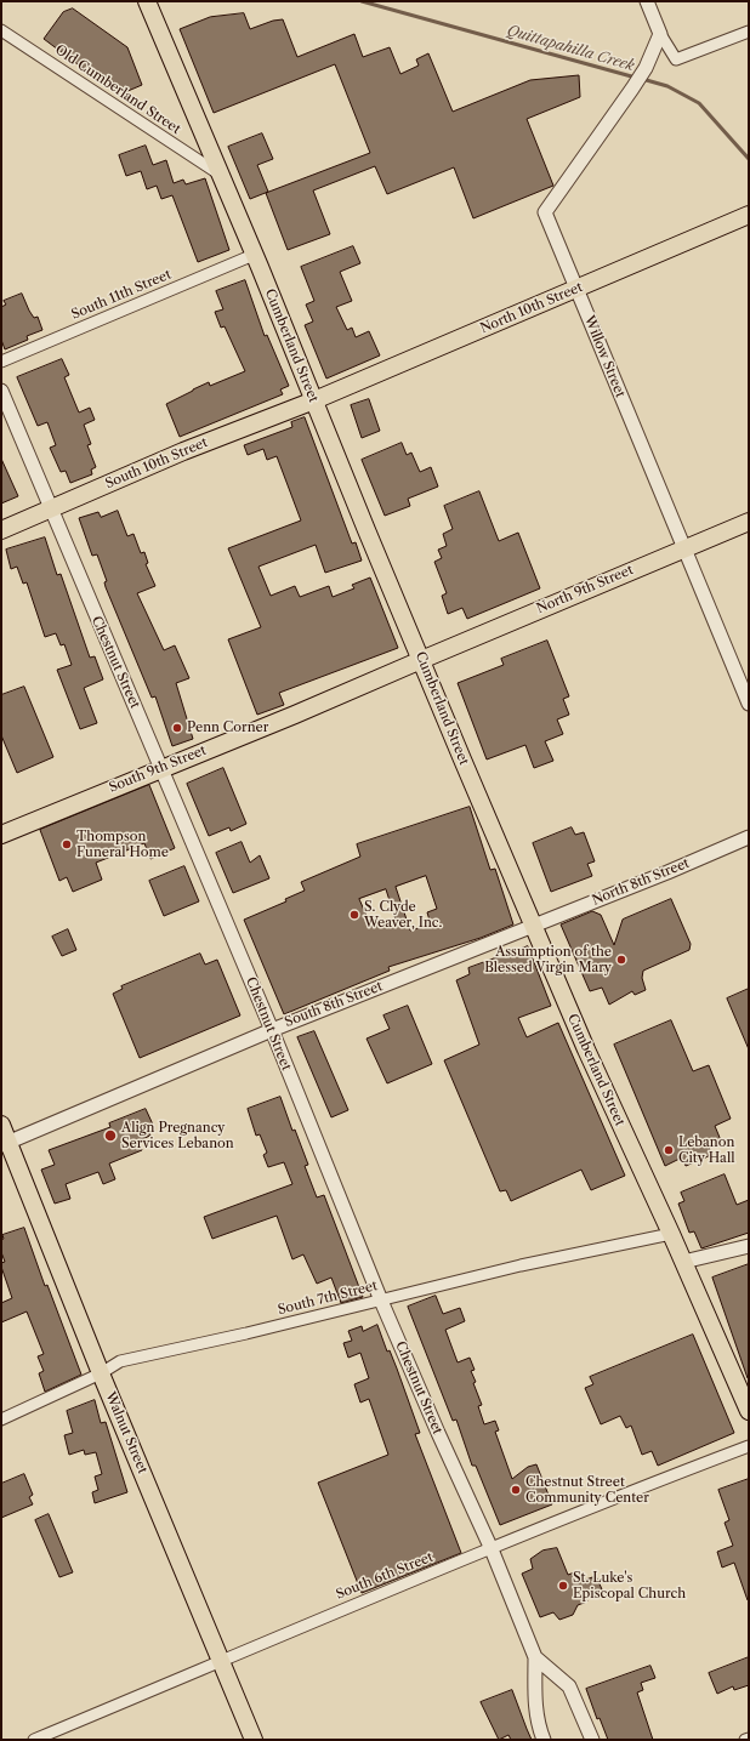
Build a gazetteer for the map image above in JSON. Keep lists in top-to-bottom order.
{
  "streets": {
    "main road": [
      "North 10th Street",
      "Cumberland Street",
      "South 10th Street",
      "North 9th Street",
      "South 9th Street",
      "Walnut Street"
    ],
    "street": [
      "Old Cumberland Street",
      "South 11th Street",
      "Willow Street",
      "Chestnut Street",
      "North 8th Street",
      "South 8th Street",
      "South 7th Street",
      "South 6th Street"
    ]
  },
  "crossings": [
    ["Old Cumberland Street", "Cumberland Street"],
    ["South 11th Street", "Cumberland Street"],
    ["North 10th Street", "Cumberland Street"],
    ["North 10th Street", "Willow Street"],
    ["North 10th Street", "South 10th Street"],
    ["Cumberland Street", "South 10th Street"],
    ["Cumberland Street", "North 9th Street"],
    ["Cumberland Street", "South 9th Street"],
    ["Cumberland Street", "North 8th Street"],
    ["Cumberland Street", "South 8th Street"],
    ["Cumberland Street", "South 7th Street"],
    ["Willow Street", "North 9th Street"],
    ["South 10th Street", "Chestnut Street"],
    ["North 9th Street", "South 9th Street"],
    ["Chestnut Street", "South 9th Street"],
    ["Chestnut Street", "South 8th Street"],
    ["Chestnut Street", "South 7th Street"],
    ["Chestnut Street", "South 6th Street"],
    ["North 8th Street", "South 8th Street"],
    ["South 8th Street", "Walnut Street"],
    ["South 7th Street", "Walnut Street"],
    ["Walnut Street", "South 6th Street"]
  ],
  "water": ["Quittapahilla Creek"],
  "places": [
    "Penn Corner",
    "Thompson Funeral Home",
    "S. Clyde Weaver, Inc.",
    "Assumption of the Blessed Virgin Mary",
    "Align Pregnancy Services Lebanon",
    "Lebanon City Hall",
    "Chestnut Street Community Center",
    "St. Luke's Episcopal Church"
  ]
}
